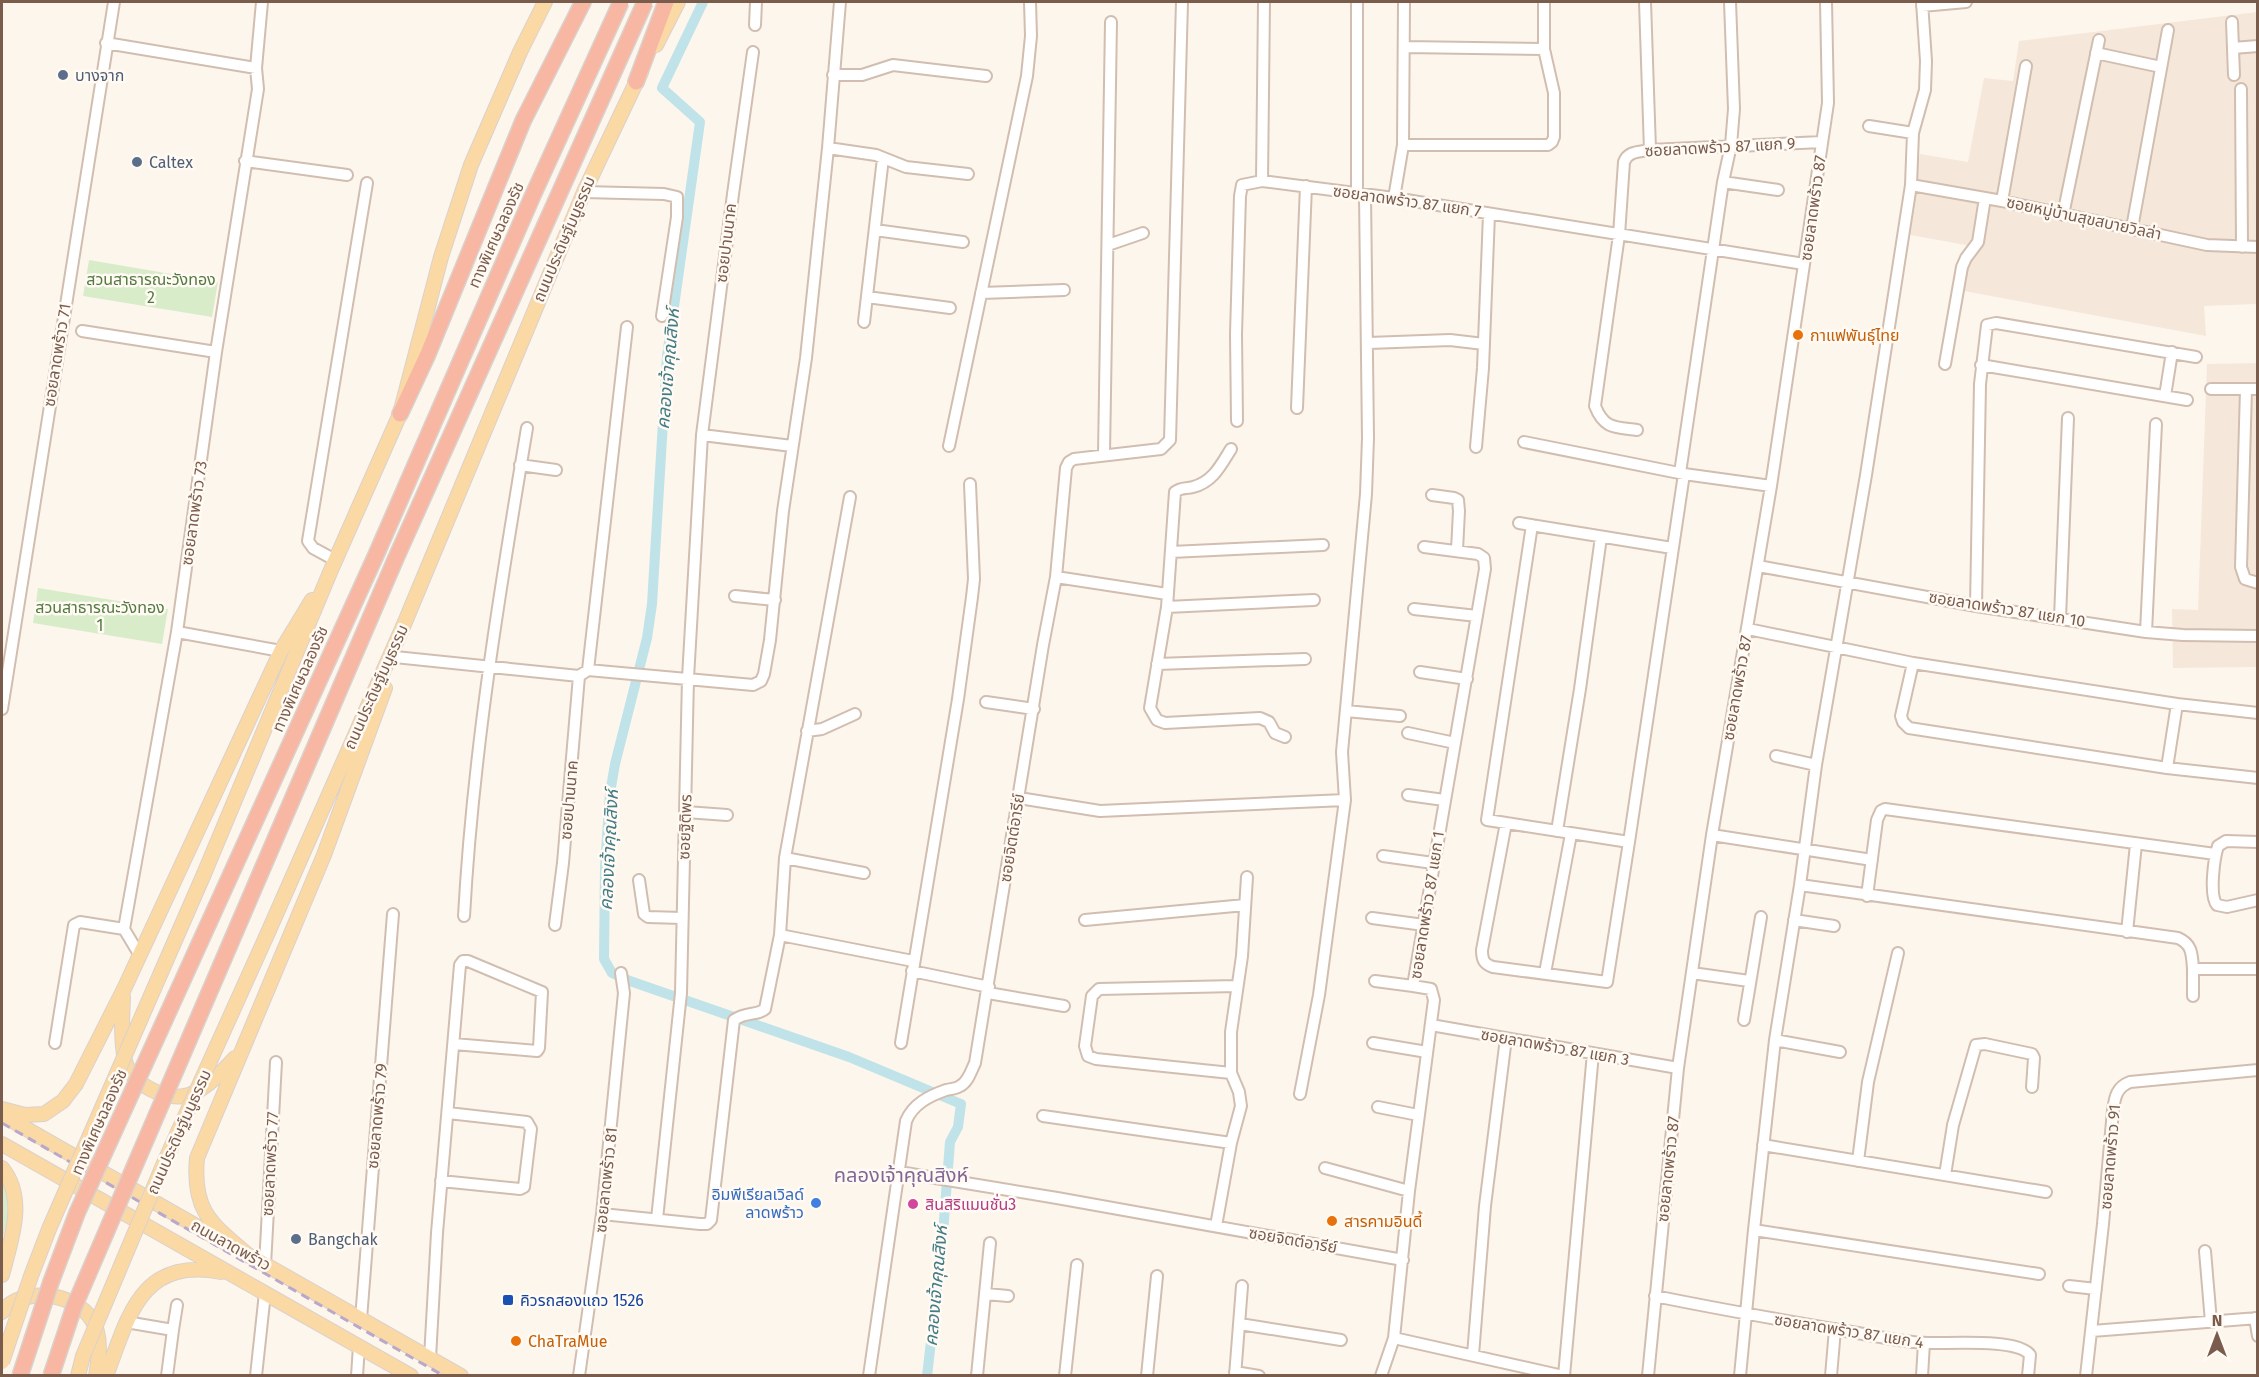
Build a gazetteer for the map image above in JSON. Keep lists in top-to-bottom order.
{
  "streets": {
    "highway": ["ทางพิเศษฉลองรัช"],
    "main road": ["ถนนประดิษฐ์มนูธรรม", "ถนนลาดพร้าว"],
    "street": [
      "ซอยลาดพร้าว 87 แยก 9",
      "ซอยลาดพร้าว 87 แยก 7",
      "ซอยลาดพร้าว 87",
      "ซอยหมู่บ้านสุขสบายวิลล่า",
      "ซอยปานนาค",
      "ซอยลาดพร้าว 71",
      "ซอยลาดพร้าว 73",
      "ซอยลาดพร้าว 87 แยก 10",
      "ซอยฐิติพร",
      "ซอยจิตต์อารีย์",
      "ซอยลาดพร้าว 87 แยก 1",
      "ซอยลาดพร้าว 87 แยก 3",
      "ซอยลาดพร้าว 79",
      "ซอยลาดพร้าว 91",
      "ซอยลาดพร้าว 77",
      "ซอยลาดพร้าว 81",
      "ซอยลาดพร้าว 87 แยก 4"
    ]
  },
  "crossings": [
    ["ซอยลาดพร้าว 87 แยก 9", "ซอยลาดพร้าว 87 แยก 7"],
    ["ซอยลาดพร้าว 87 แยก 9", "ซอยลาดพร้าว 87"],
    ["ซอยลาดพร้าว 87 แยก 7", "ซอยลาดพร้าว 87"],
    ["ซอยลาดพร้าว 87", "ซอยลาดพร้าว 87 แยก 10"],
    ["ซอยลาดพร้าว 87", "ซอยลาดพร้าว 87 แยก 3"],
    ["ซอยลาดพร้าว 87", "ซอยลาดพร้าว 87 แยก 4"],
    ["ซอยปานนาค", "ซอยฐิติพร"],
    ["ซอยจิตต์อารีย์", "ซอยลาดพร้าว 87 แยก 1"],
    ["ซอยลาดพร้าว 87 แยก 1", "ซอยลาดพร้าว 87 แยก 3"],
    ["ซอยลาดพร้าว 79", "ถนนลาดพร้าว"],
    ["ซอยลาดพร้าว 77", "ถนนลาดพร้าว"]
  ],
  "districts": ["คลองเจ้าคุณสิงห์"],
  "water": ["คลองเจ้าคุณสิงห์"],
  "parks": ["สวนสาธารณะวังทอง 2", "สวนสาธารณะวังทอง 1"],
  "places": {
    "other": [
      "บางจาก",
      "Caltex",
      "กาแฟพันธ์ุไทย",
      "อิมพีเรียลเวิลด์ ลาดพร้าว",
      "สินสิริแมนชั่น3",
      "สารคามอินดี้",
      "Bangchak",
      "ChaTraMue"
    ],
    "transit": ["คิวรถสองแถว 1526"]
  },
  "north": "top"
}
